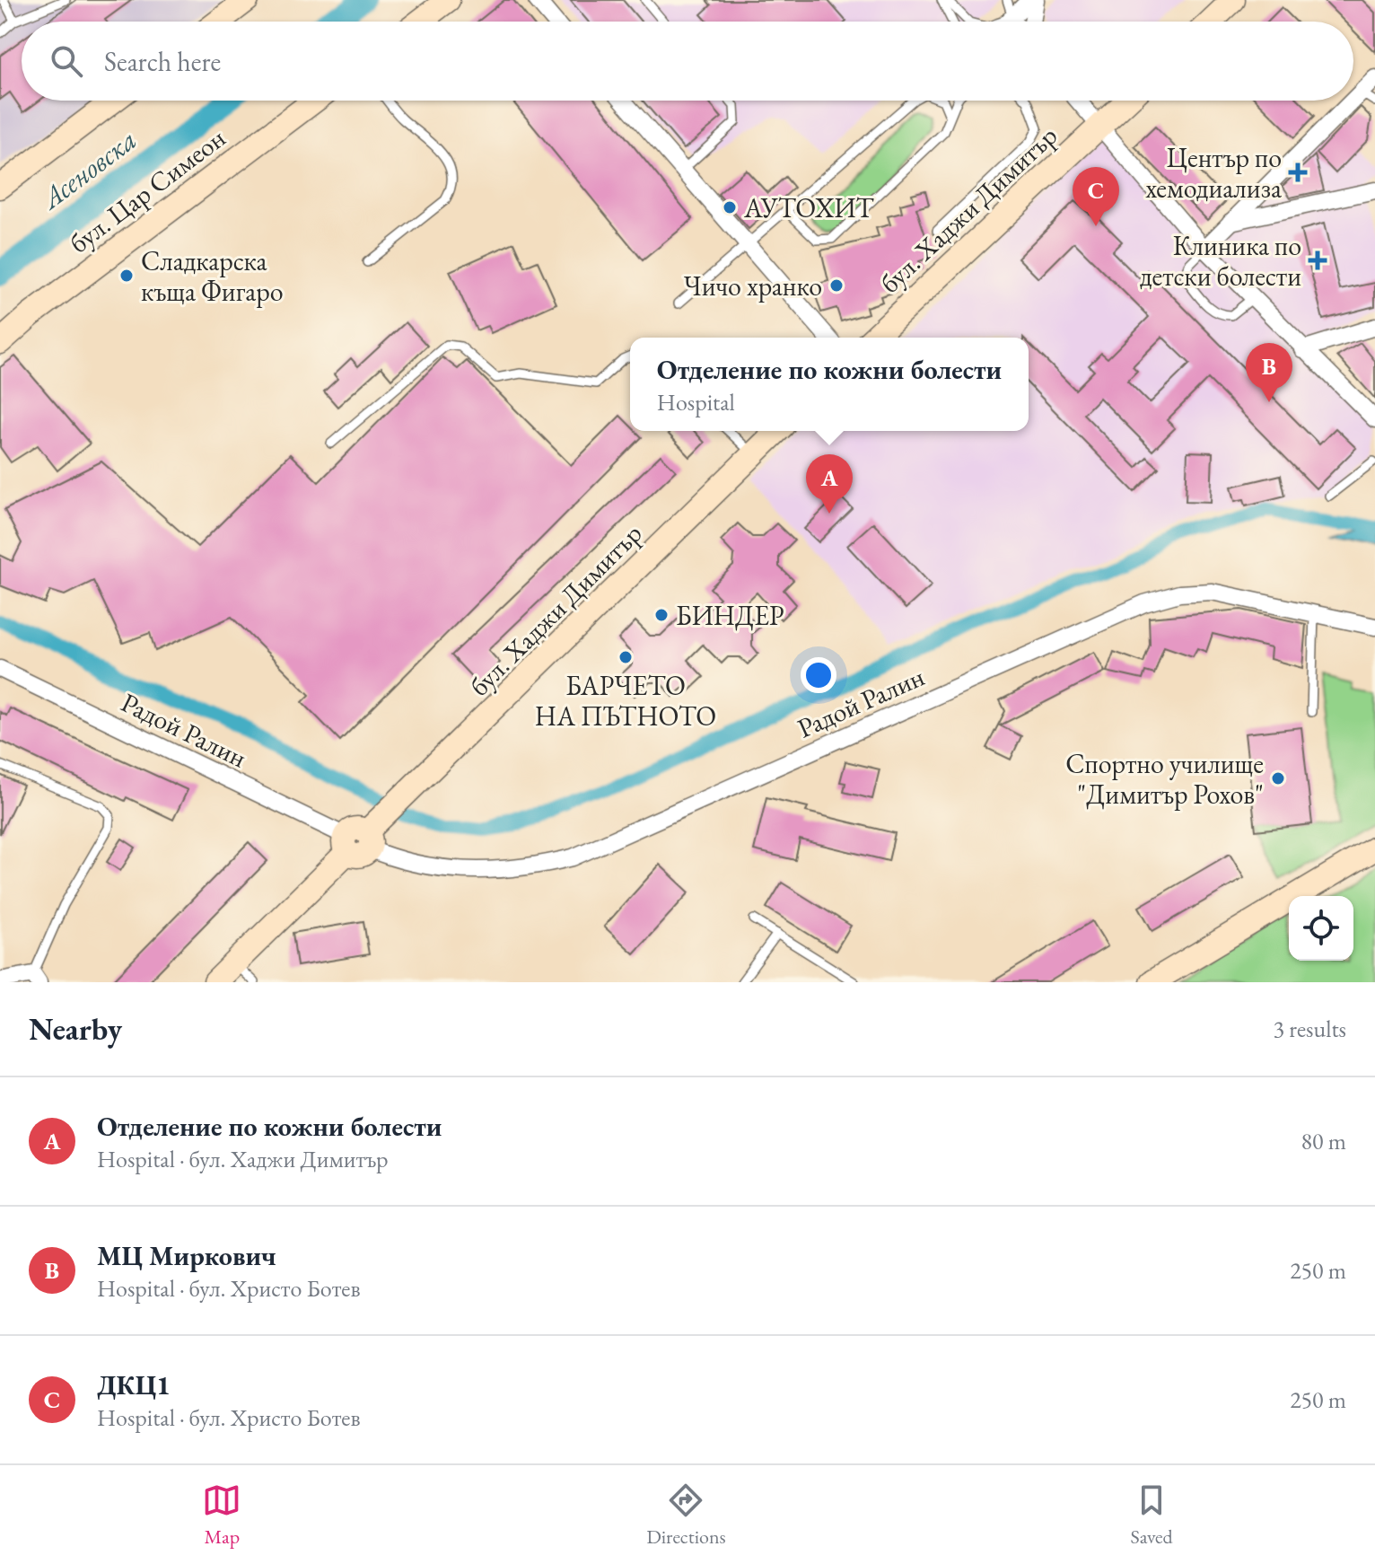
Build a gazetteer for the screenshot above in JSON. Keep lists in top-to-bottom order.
{
  "streets": {
    "street": ["бул. Цар Симеон", "бул. Хаджи Димитър", "Радой Ралин"]
  },
  "crossings": [
    ["бул. Хаджи Димитър", "Радой Ралин"]
  ],
  "water": ["Асеновска"],
  "places": {
    "health": ["Център по хемодиализа", "Клиника по детски болести"],
    "other": [
      "АУТОХИТ",
      "Сладкарска къща Фигаро",
      "Чичо хранко",
      "БИНДЕР",
      "БАРЧЕТО НА ПЪТНОТО",
      "Спортно училище \"Димитър Рохов\""
    ]
  },
  "page": {
    "search": "Search here",
    "pins": ["C", "B", "A"],
    "popup": ["Отделение по кожни болести", "Hospital"],
    "heading": ["Nearby", "3 results"],
    "list": [
      {
        "mark": "A",
        "name": "Отделение по кожни болести",
        "note": "Hospital · бул. Хаджи Димитър",
        "value": "80 m"
      },
      {
        "mark": "B",
        "name": "МЦ Миркович",
        "note": "Hospital · бул. Христо Ботев",
        "value": "250 m"
      },
      {
        "mark": "C",
        "name": "ДКЦ1",
        "note": "Hospital · бул. Христо Ботев",
        "value": "250 m"
      }
    ],
    "nav": ["Map", "Directions", "Saved"]
  }
}
